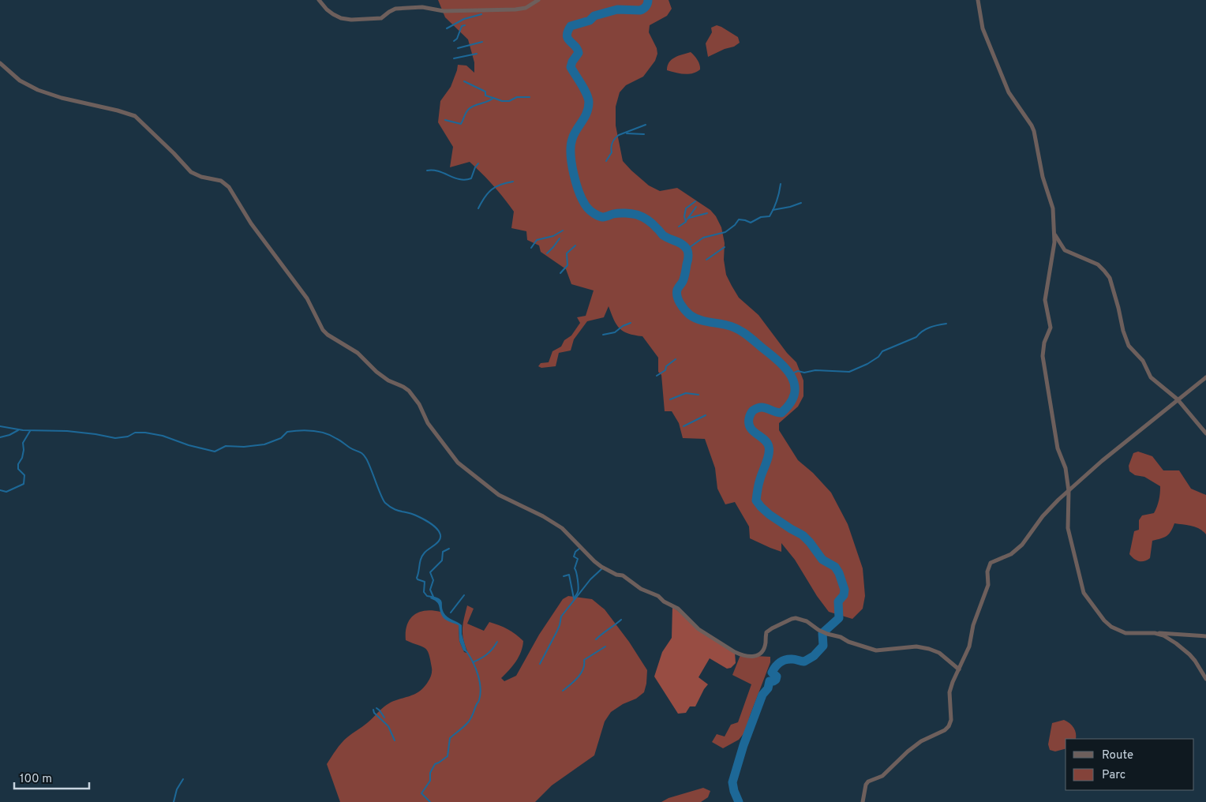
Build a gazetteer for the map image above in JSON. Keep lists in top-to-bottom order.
{
  "legend": ["Route", "Parc"],
  "scale_bar": "100 m"
}
